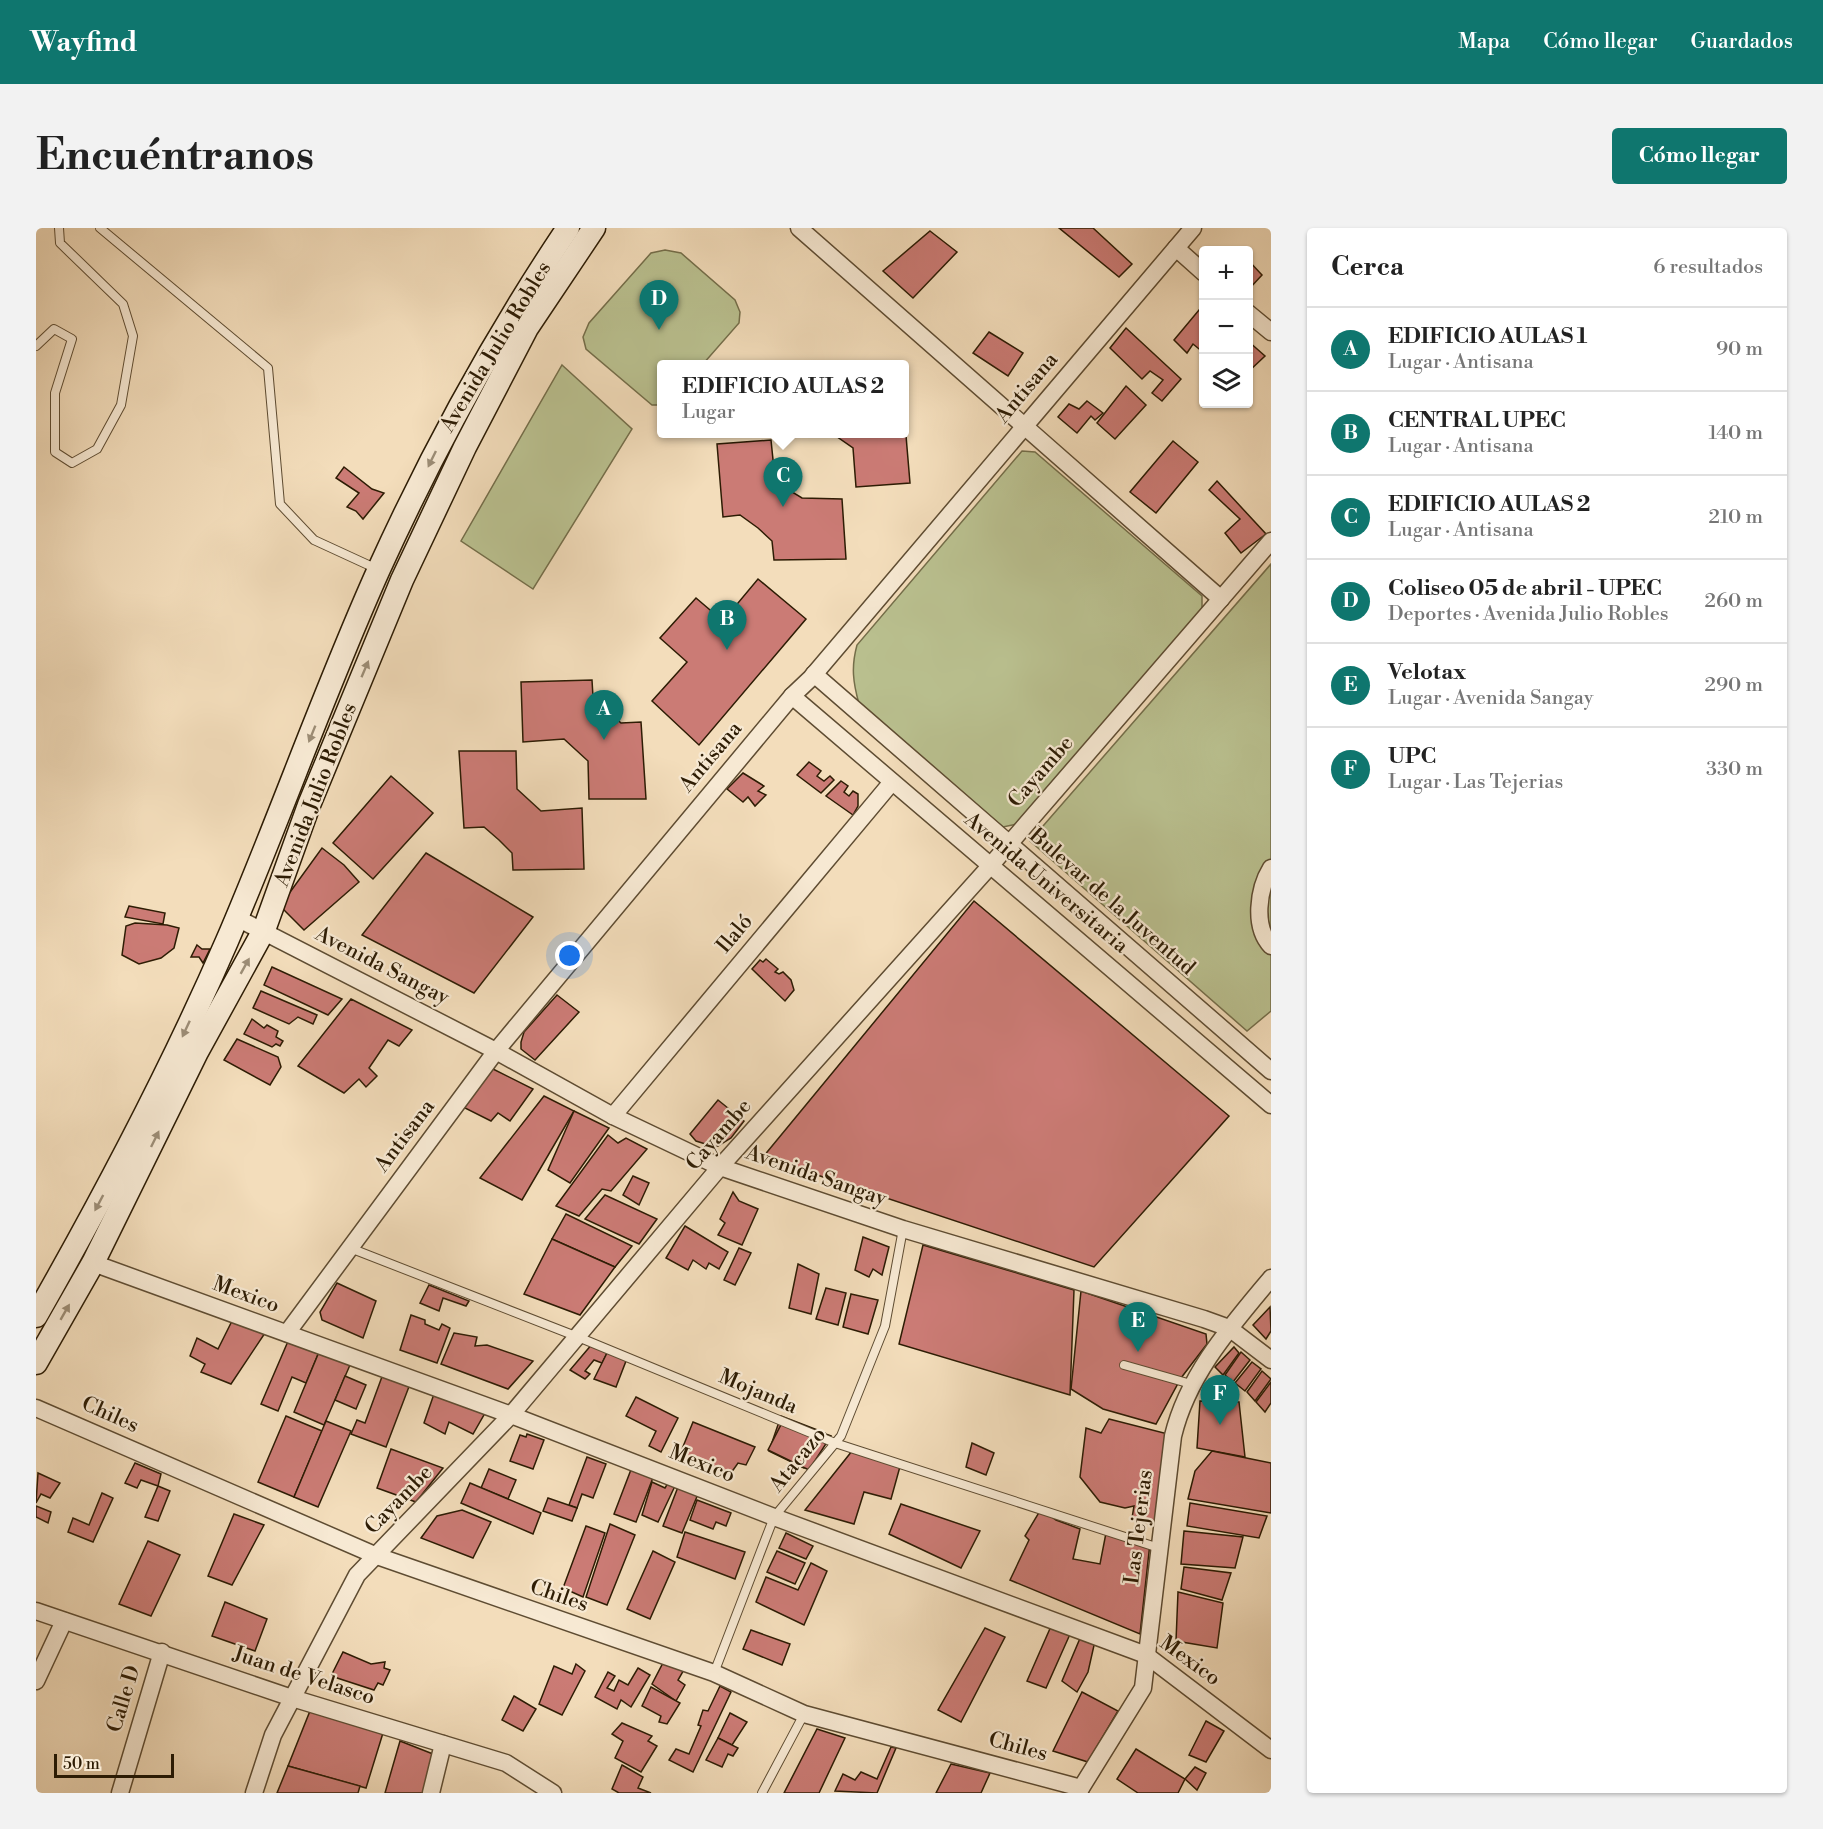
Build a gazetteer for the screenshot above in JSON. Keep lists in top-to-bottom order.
{
  "streets": {
    "main road": ["Avenida Julio Robles"],
    "street": [
      "Antisana",
      "Cayambe",
      "Avenida Universitaria",
      "Bulevar de la Juventud",
      "Ilaló",
      "Avenida Sangay",
      "Mexico",
      "Chiles",
      "Las Tejerias",
      "Juan de Velasco",
      "Calle D"
    ],
    "lane": ["Mojanda", "Atacazo"]
  },
  "crossings": [
    ["Avenida Julio Robles", "Avenida Sangay"],
    ["Avenida Julio Robles", "Mexico"],
    ["Antisana", "Avenida Universitaria"],
    ["Antisana", "Bulevar de la Juventud"],
    ["Antisana", "Avenida Sangay"],
    ["Antisana", "Mexico"],
    ["Antisana", "Mojanda"],
    ["Cayambe", "Avenida Universitaria"],
    ["Cayambe", "Bulevar de la Juventud"],
    ["Cayambe", "Avenida Sangay"],
    ["Cayambe", "Mexico"],
    ["Cayambe", "Mojanda"],
    ["Cayambe", "Chiles"],
    ["Cayambe", "Juan de Velasco"],
    ["Avenida Universitaria", "Ilaló"],
    ["Ilaló", "Avenida Sangay"],
    ["Avenida Sangay", "Atacazo"],
    ["Avenida Sangay", "Las Tejerias"],
    ["Mexico", "Atacazo"],
    ["Mexico", "Las Tejerias"],
    ["Mojanda", "Atacazo"],
    ["Mojanda", "Las Tejerias"],
    ["Chiles", "Atacazo"],
    ["Chiles", "Las Tejerias"],
    ["Juan de Velasco", "Calle D"]
  ],
  "scale_bar": "50 m",
  "page": {
    "header": "Wayfind",
    "nav": ["Mapa", "Cómo llegar", "Guardados"],
    "buttons": "Cómo llegar",
    "title": "Encuéntranos",
    "heading": ["Cerca", "6 resultados"],
    "map_buttons": ["+", "−"],
    "pins": [
      "D",
      "C",
      "B",
      "A",
      "E",
      "F"
    ],
    "list": [
      {
        "mark": "A",
        "name": "EDIFICIO AULAS 1",
        "note": "Lugar · Antisana",
        "value": "90 m"
      },
      {
        "mark": "B",
        "name": "CENTRAL UPEC",
        "note": "Lugar · Antisana",
        "value": "140 m"
      },
      {
        "mark": "C",
        "name": "EDIFICIO AULAS 2",
        "note": "Lugar · Antisana",
        "value": "210 m"
      },
      {
        "mark": "D",
        "name": "Coliseo 05 de abril - UPEC",
        "note": "Deportes · Avenida Julio Robles",
        "value": "260 m"
      },
      {
        "mark": "E",
        "name": "Velotax",
        "note": "Lugar · Avenida Sangay",
        "value": "290 m"
      },
      {
        "mark": "F",
        "name": "UPC",
        "note": "Lugar · Las Tejerias",
        "value": "330 m"
      }
    ],
    "popup": ["EDIFICIO AULAS 2", "Lugar"],
    "scale": "50 m"
  }
}
